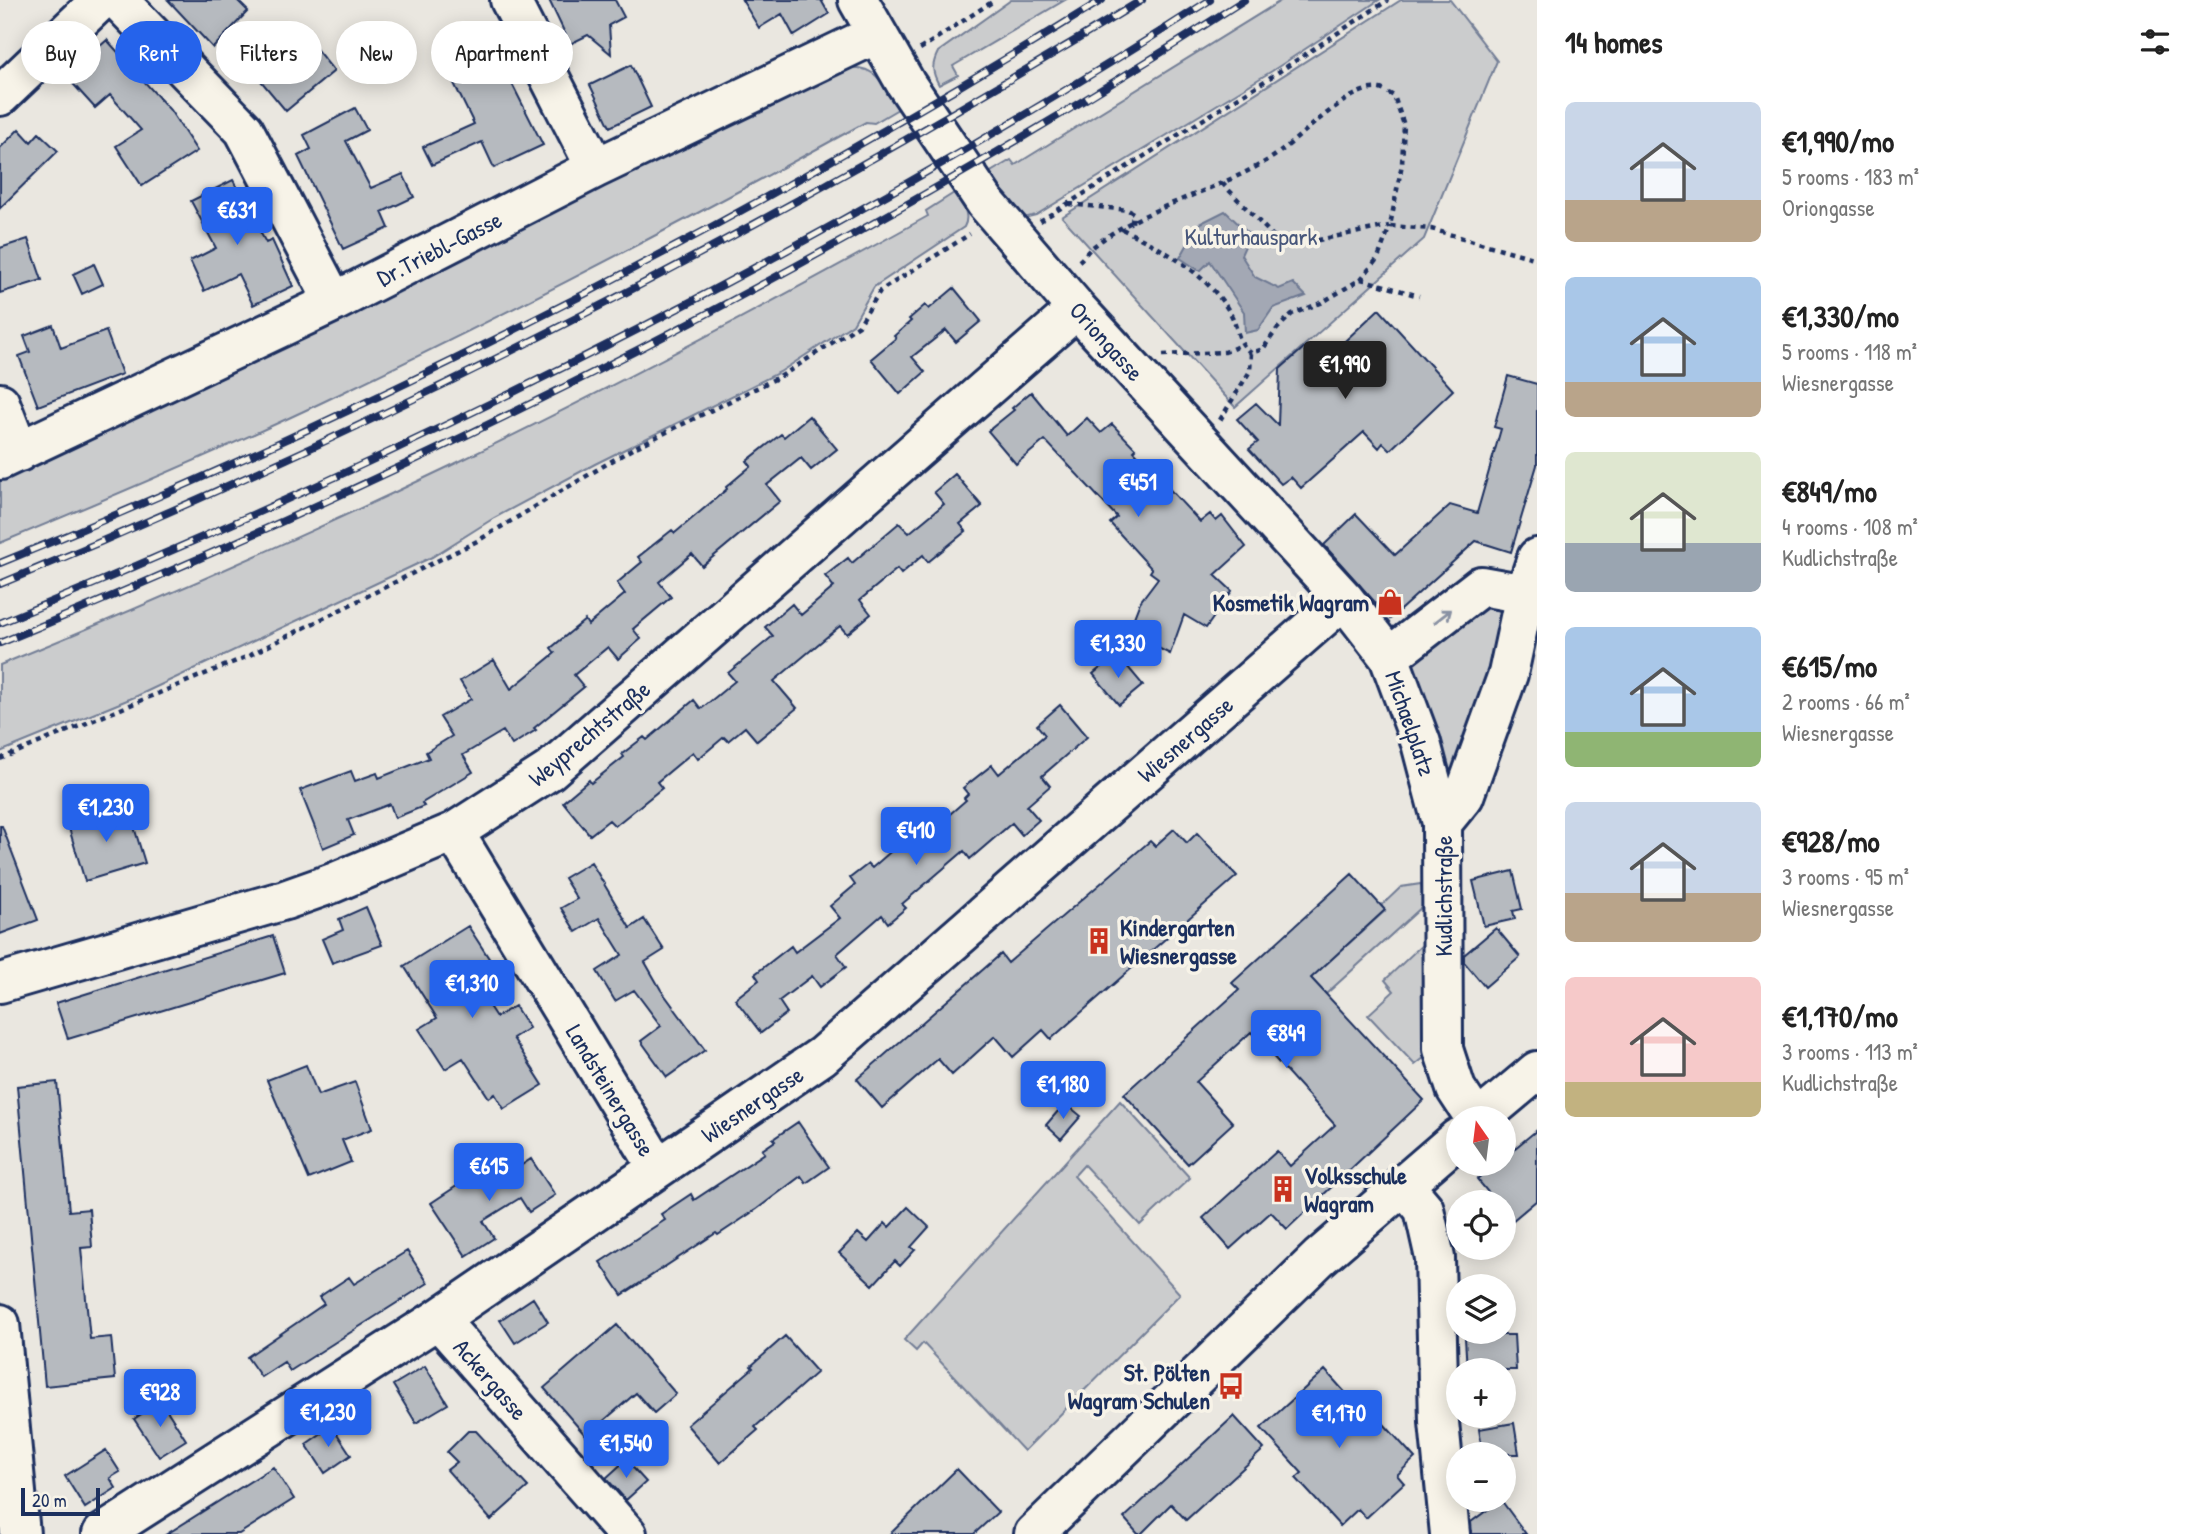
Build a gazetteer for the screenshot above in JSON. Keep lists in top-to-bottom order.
{
  "streets": {
    "street": [
      "Dr.Triebl-Gasse",
      "Oriongasse",
      "Michaelplatz",
      "Weyprechtstraße",
      "Wiesnergasse",
      "Kudlichstraße",
      "Landsteinergasse",
      "Ackergasse"
    ]
  },
  "crossings": [
    ["Dr.Triebl-Gasse", "Oriongasse"],
    ["Oriongasse", "Michaelplatz"],
    ["Oriongasse", "Weyprechtstraße"],
    ["Oriongasse", "Wiesnergasse"],
    ["Michaelplatz", "Kudlichstraße"],
    ["Weyprechtstraße", "Landsteinergasse"],
    ["Wiesnergasse", "Landsteinergasse"],
    ["Wiesnergasse", "Ackergasse"]
  ],
  "one_way": ["Michaelplatz"],
  "parks": ["Kulturhauspark"],
  "places": {
    "shop": ["Kosmetik Wagram"],
    "building": ["Kindergarten Wiesnergasse", "Volksschule Wagram"],
    "bus stop": ["St. Pölten Wagram Schulen"]
  },
  "scale_bar": "20 m",
  "north": "top",
  "page": {
    "heading": "14 homes",
    "chip": [
      "Buy",
      "Rent",
      "Filters",
      "New",
      "Apartment"
    ],
    "list": [
      {
        "name": "€1,990/mo",
        "note": "5 rooms · 183 m² · Oriongasse"
      },
      {
        "name": "€1,330/mo",
        "note": "5 rooms · 118 m² · Wiesnergasse"
      },
      {
        "name": "€849/mo",
        "note": "4 rooms · 108 m² · Kudlichstraße"
      },
      {
        "name": "€615/mo",
        "note": "2 rooms · 66 m² · Wiesnergasse"
      },
      {
        "name": "€928/mo",
        "note": "3 rooms · 95 m² · Wiesnergasse"
      },
      {
        "name": "€1,170/mo",
        "note": "3 rooms · 113 m² · Kudlichstraße"
      }
    ],
    "price": [
      "€631",
      "€1,990",
      "€451",
      "€1,330",
      "€1,230",
      "€410",
      "€1,310",
      "€849",
      "€1,180",
      "€615",
      "€928",
      "€1,230",
      "€1,170",
      "€1,540"
    ],
    "map_buttons": ["+", "−"],
    "scale": "20 m"
  }
}
